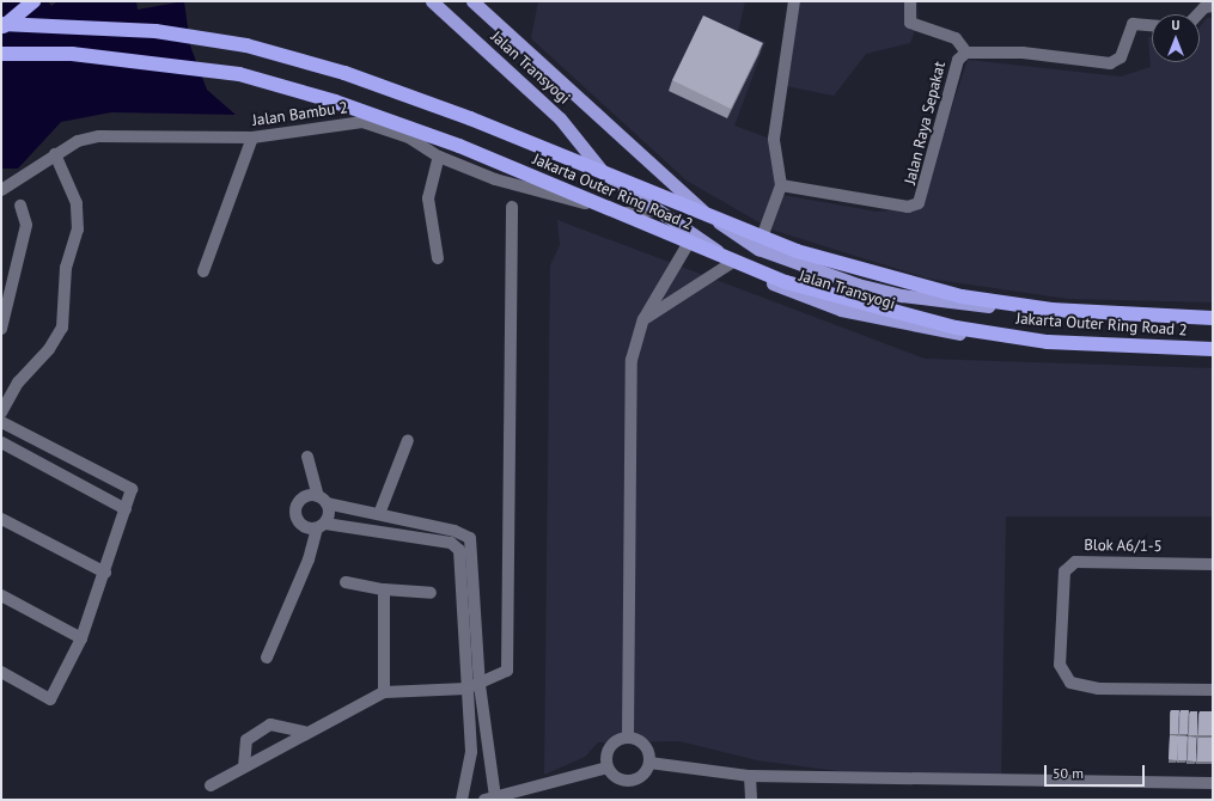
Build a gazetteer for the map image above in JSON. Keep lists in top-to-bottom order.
{
  "streets": {
    "highway": ["Jalan Transyogi", "Jakarta Outer Ring Road 2"],
    "street": ["Jalan Bambu 2", "Jalan Raya Sepakat", "Blok A6/1-5"]
  },
  "crossings": [
    ["Jalan Transyogi", "Jalan Bambu 2"],
    ["Jalan Transyogi", "Jakarta Outer Ring Road 2"]
  ],
  "scale_bar": "50 m",
  "north": "top"
}
